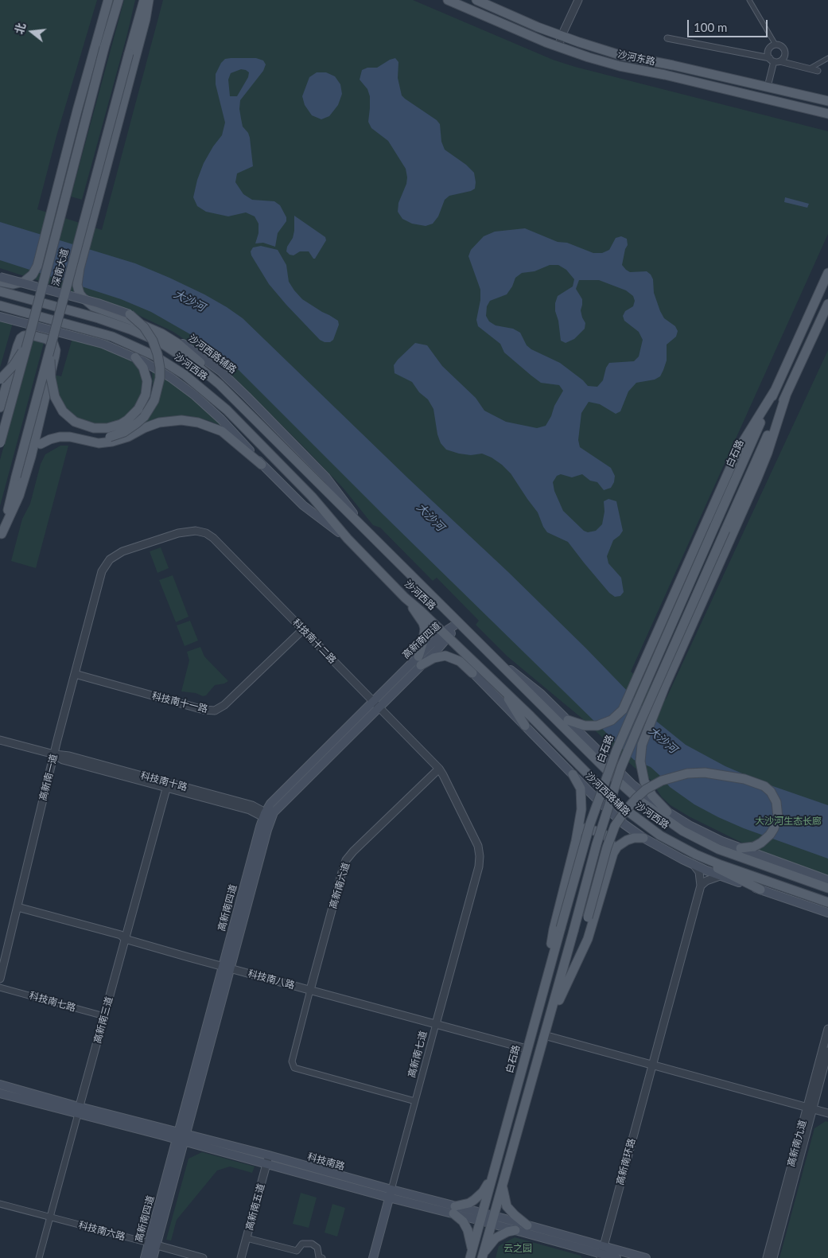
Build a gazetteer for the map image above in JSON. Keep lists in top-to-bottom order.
{
  "streets": {
    "main road": [
      "沙河东路",
      "深南大道",
      "沙河西路辅路",
      "沙河西路",
      "白石路",
      "高新南四道",
      "高新南七道",
      "科技南路"
    ],
    "street": [
      "科技南十二路",
      "科技南十一路",
      "高新南一道",
      "科技南十路",
      "高新南六道",
      "科技南八路",
      "科技南七路",
      "高新南三道",
      "高新南九道",
      "高新南环路",
      "高新南五道",
      "科技南六路"
    ]
  },
  "crossings": [
    ["沙河西路辅路", "沙河西路"],
    ["沙河西路", "高新南四道"],
    ["白石路", "科技南八路"],
    ["白石路", "科技南路"],
    ["高新南四道", "科技南十二路"],
    ["高新南四道", "科技南十路"],
    ["高新南四道", "科技南八路"],
    ["高新南四道", "科技南路"],
    ["高新南四道", "科技南六路"],
    ["科技南十二路", "科技南十一路"],
    ["科技南十二路", "高新南一道"],
    ["科技南十二路", "高新南六道"],
    ["科技南十二路", "高新南七道"],
    ["科技南十一路", "高新南一道"],
    ["高新南一道", "科技南十路"],
    ["高新南一道", "科技南八路"],
    ["科技南十路", "高新南三道"],
    ["高新南六道", "科技南八路"],
    ["科技南八路", "高新南三道"],
    ["科技南八路", "高新南七道"],
    ["科技南七路", "高新南三道"],
    ["高新南三道", "科技南路"],
    ["高新南三道", "科技南六路"],
    ["高新南七道", "科技南路"],
    ["科技南路", "高新南环路"],
    ["科技南路", "高新南五道"]
  ],
  "water": ["大沙河"],
  "parks": ["大沙河生态长廊", "云之园"],
  "scale_bar": "100 m",
  "north": "left"
}
